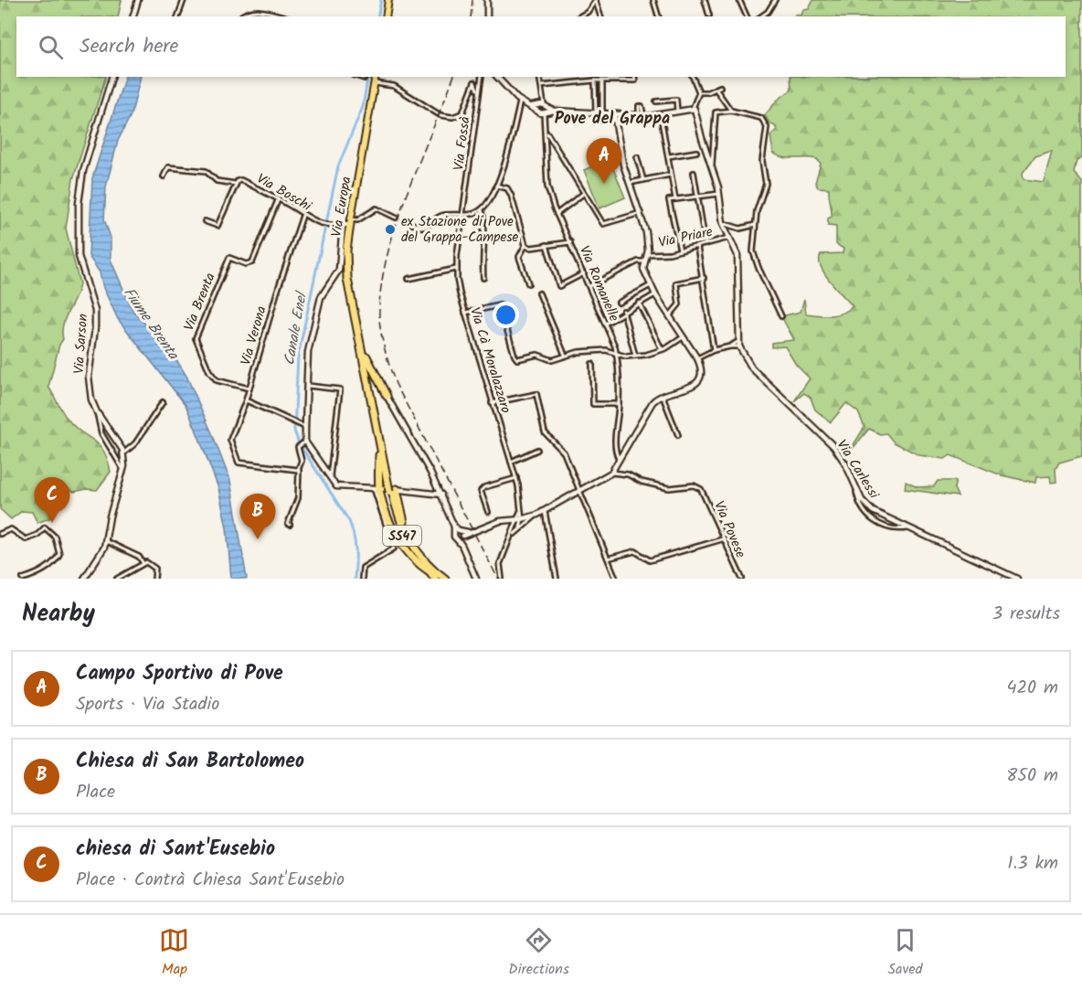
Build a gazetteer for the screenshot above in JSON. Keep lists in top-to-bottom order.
{
  "streets": {
    "highway": ["Via Europa", "SS47"],
    "street": [
      "Via Fossà",
      "Via Boschi",
      "Via Priare",
      "Via Romanelle",
      "Via Brenta",
      "Via Verona",
      "Via Sarson",
      "Via Cà Moralazzaro",
      "Via Carlessi",
      "Via Povese"
    ]
  },
  "crossings": [
    ["Via Fossà", "Via Cà Moralazzaro"],
    ["Via Boschi", "Via Europa"],
    ["Via Boschi", "Via Brenta"],
    ["Via Boschi", "Via Verona"],
    ["Via Europa", "SS47"],
    ["Via Brenta", "Via Verona"]
  ],
  "districts": ["Pove del Grappa"],
  "water": ["Fiume Brenta", "Canale Enel"],
  "places": ["ex Stazione di Pove del Grappa-Campese"],
  "page": {
    "search": "Search here",
    "pins": ["A", "C", "B"],
    "heading": ["Nearby", "3 results"],
    "list": [
      {
        "mark": "A",
        "name": "Campo Sportivo di Pove",
        "note": "Sports · Via Stadio",
        "value": "420 m"
      },
      {
        "mark": "B",
        "name": "Chiesa di San Bartolomeo",
        "note": "Place",
        "value": "850 m"
      },
      {
        "mark": "C",
        "name": "chiesa di Sant'Eusebio",
        "note": "Place · Contrà Chiesa Sant'Eusebio",
        "value": "1.3 km"
      }
    ],
    "nav": ["Map", "Directions", "Saved"]
  }
}
